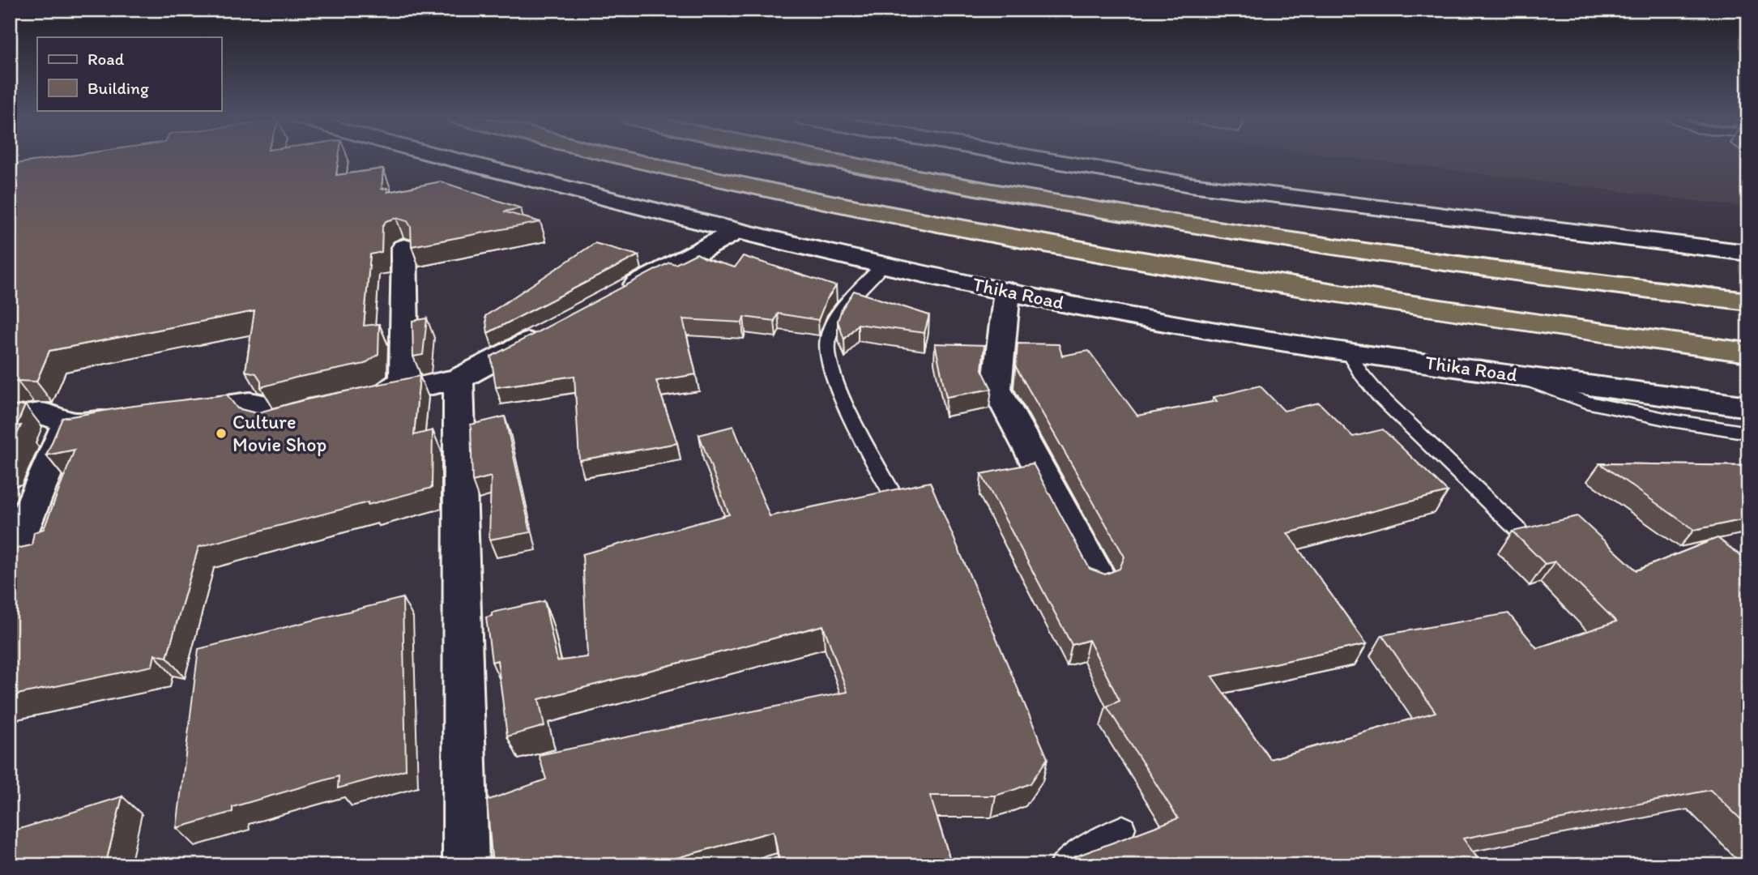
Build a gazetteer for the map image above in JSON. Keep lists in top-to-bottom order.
{
  "streets": {
    "main road": ["Thika Road"]
  },
  "places": ["Culture Movie Shop"],
  "legend": ["Road", "Building"]
}
